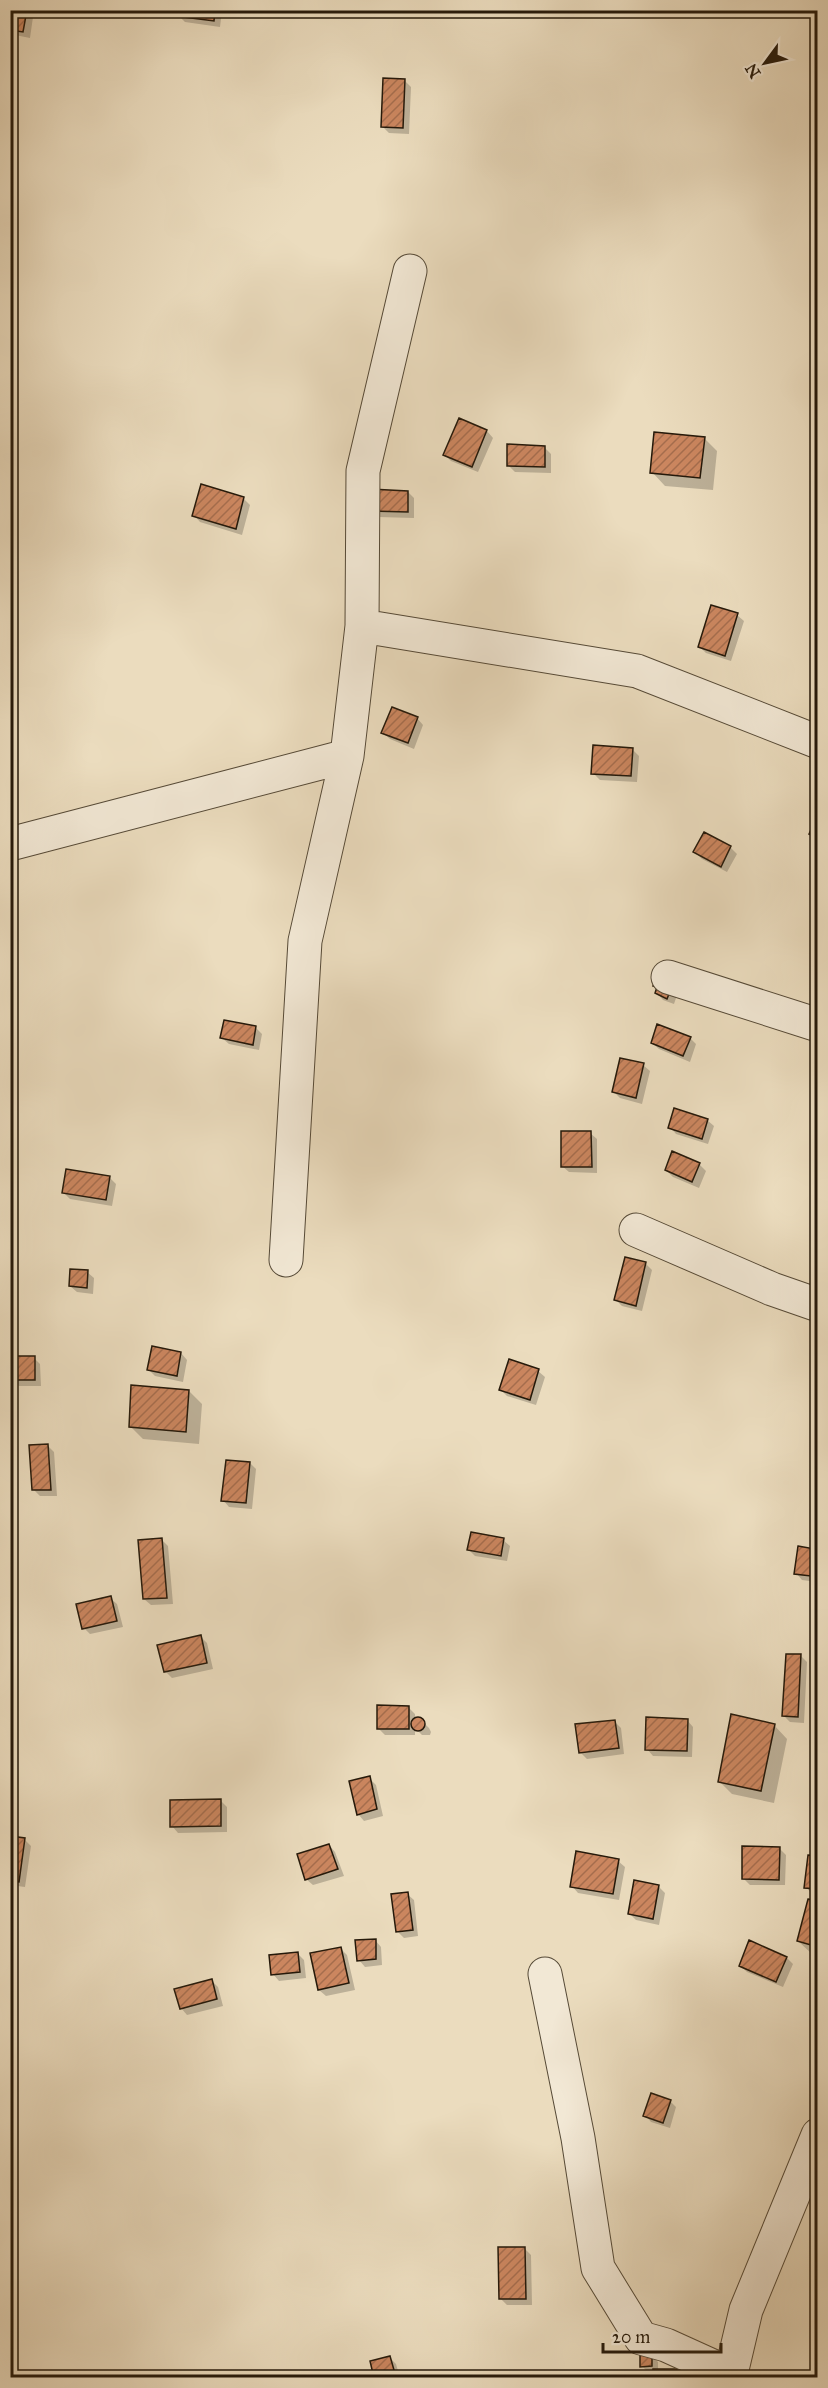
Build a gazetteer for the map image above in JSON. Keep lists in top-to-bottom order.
{
  "scale_bar": "20 m",
  "north": "bottom left"
}
